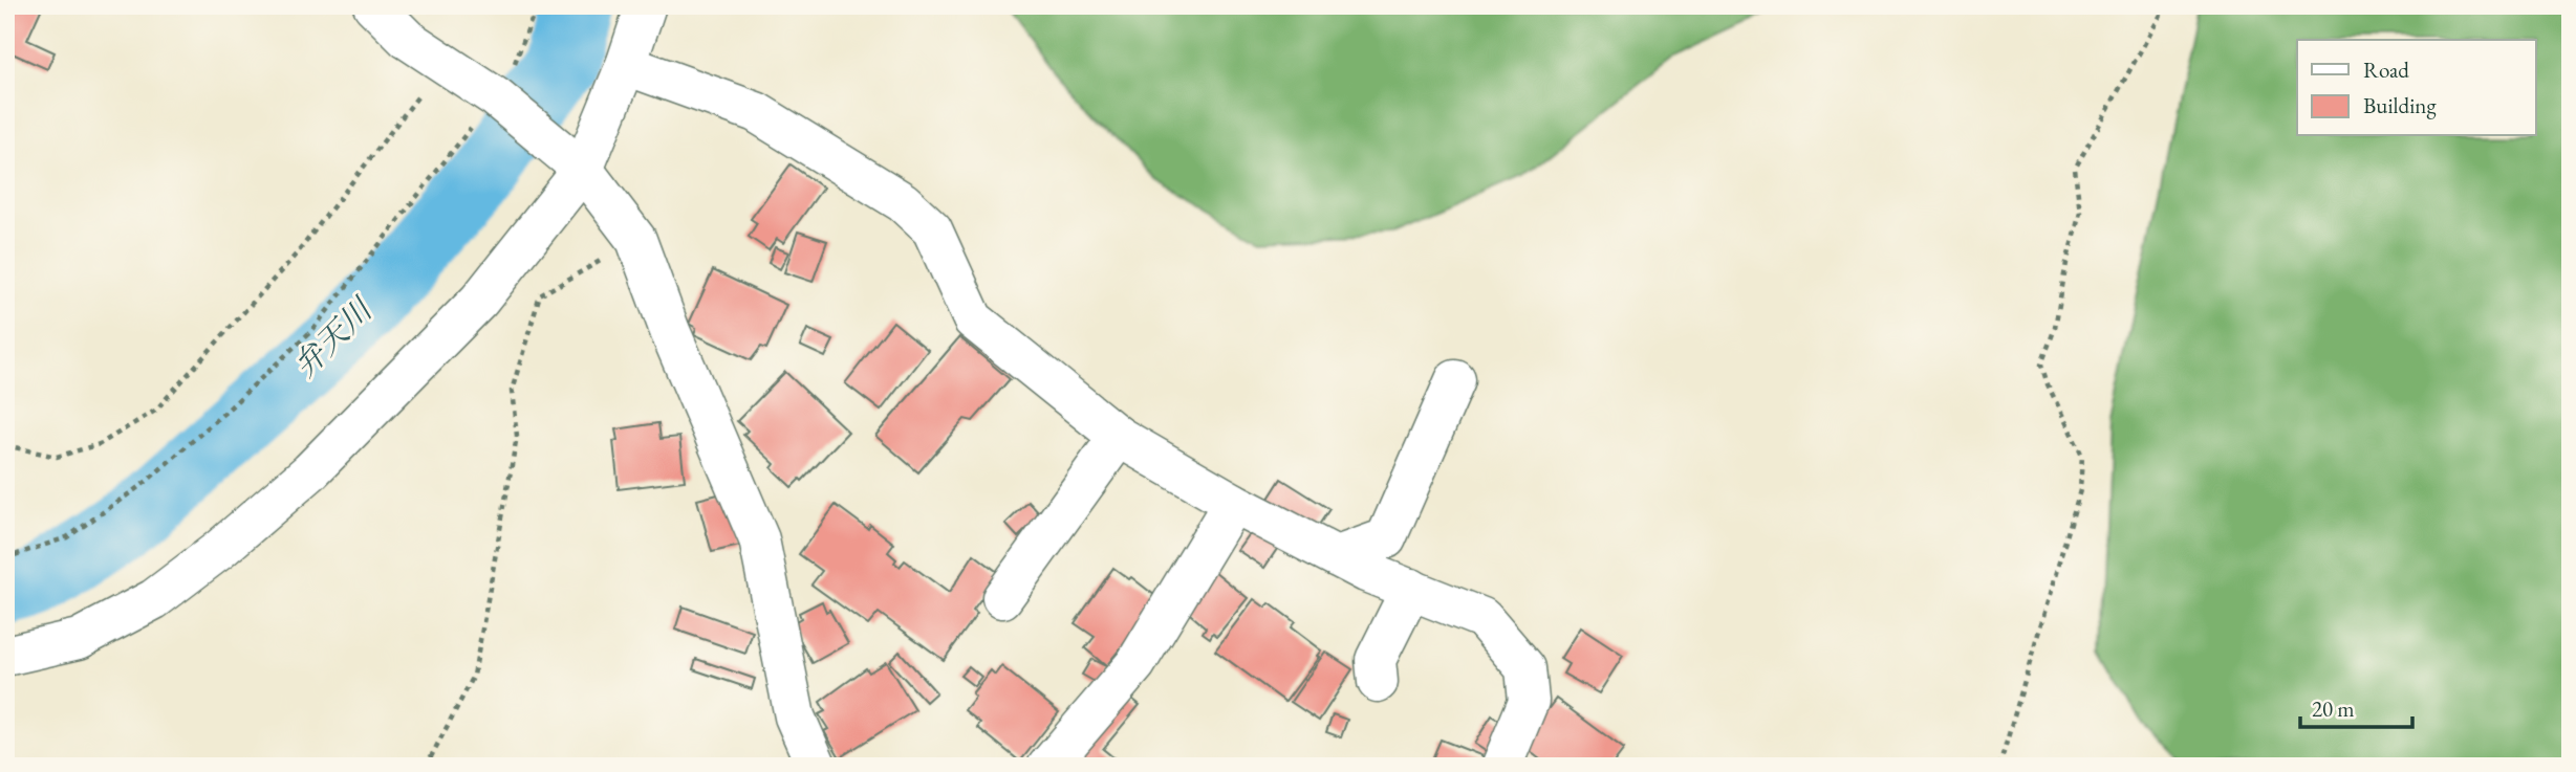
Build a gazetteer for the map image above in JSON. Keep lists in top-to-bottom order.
{
  "water": ["弁天川"],
  "legend": ["Road", "Building"],
  "scale_bar": "20 m"
}
